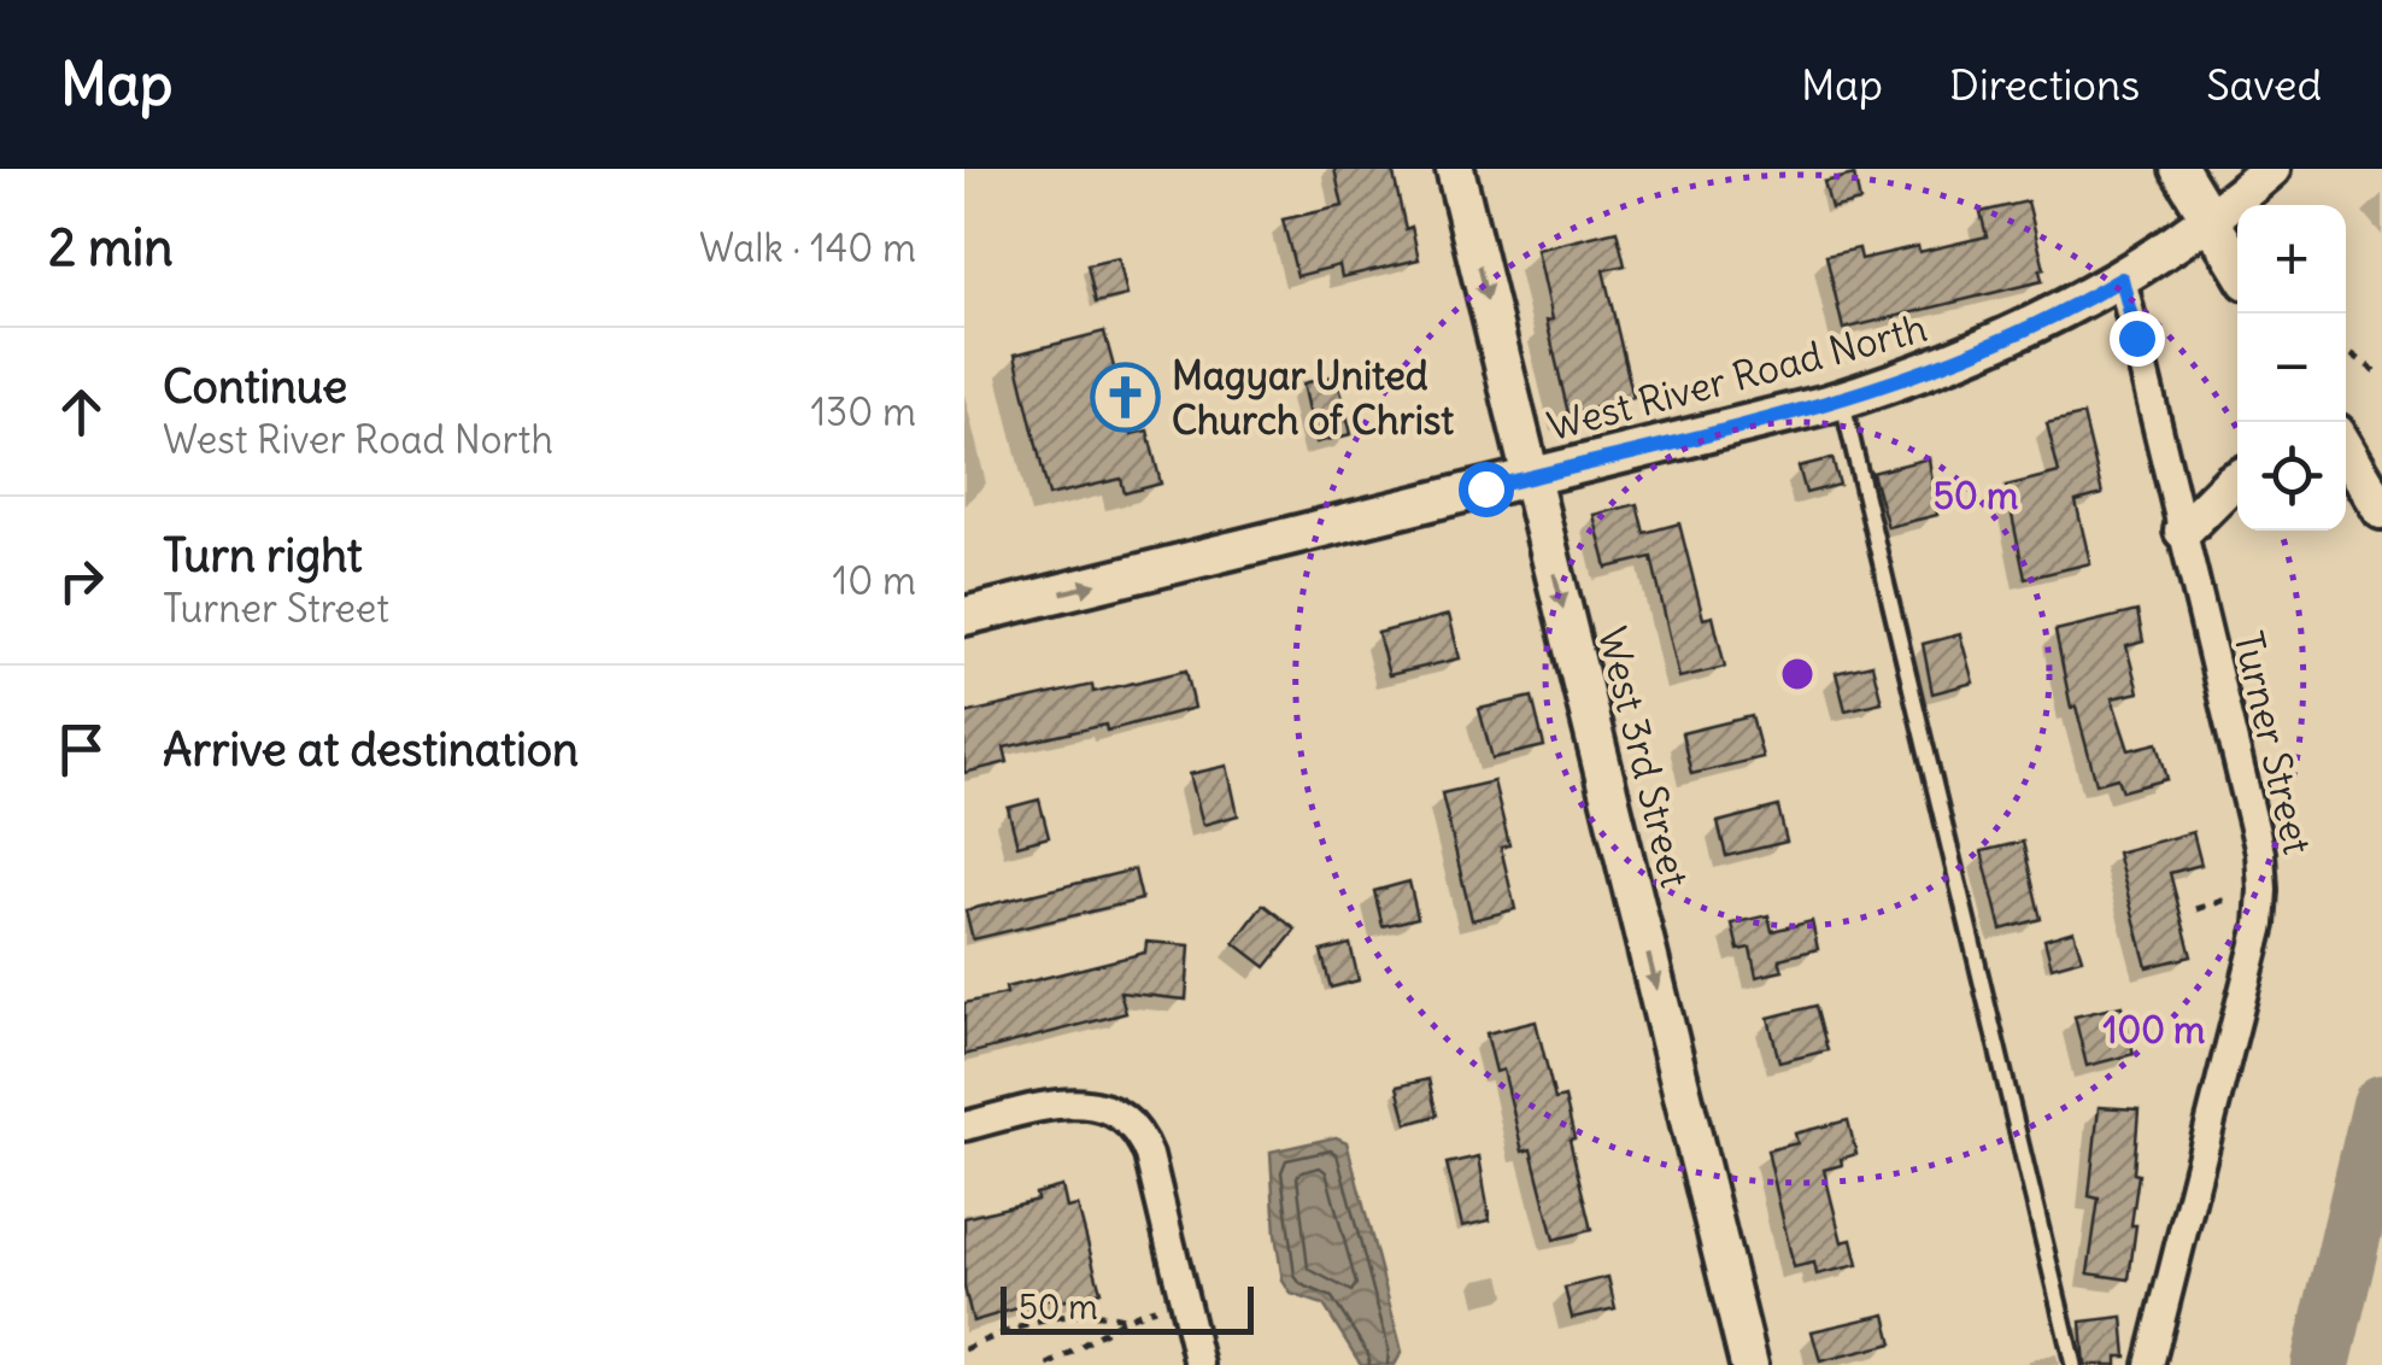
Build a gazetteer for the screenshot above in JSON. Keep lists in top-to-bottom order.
{
  "streets": {
    "main road": ["West River Road North", "West 3rd Street"],
    "street": ["Turner Street"]
  },
  "crossings": [
    ["West River Road North", "Turner Street"],
    ["West River Road North", "West 3rd Street"]
  ],
  "one_way": ["West River Road North", "West 3rd Street"],
  "places": {
    "church": ["Magyar United Church of Christ"]
  },
  "scale_bar": "50 m",
  "page": {
    "header": "Map",
    "nav": ["Map", "Directions", "Saved"],
    "heading": ["2 min", "Walk · 140 m"],
    "map_buttons": ["+", "−"],
    "list": [
      ["Continue", "West River Road North", "130 m"],
      ["Turn right", "Turner Street", "10 m"],
      "Arrive at destination"
    ],
    "scale": "50 m"
  },
  "rings": ["50 m", "100 m"]
}
